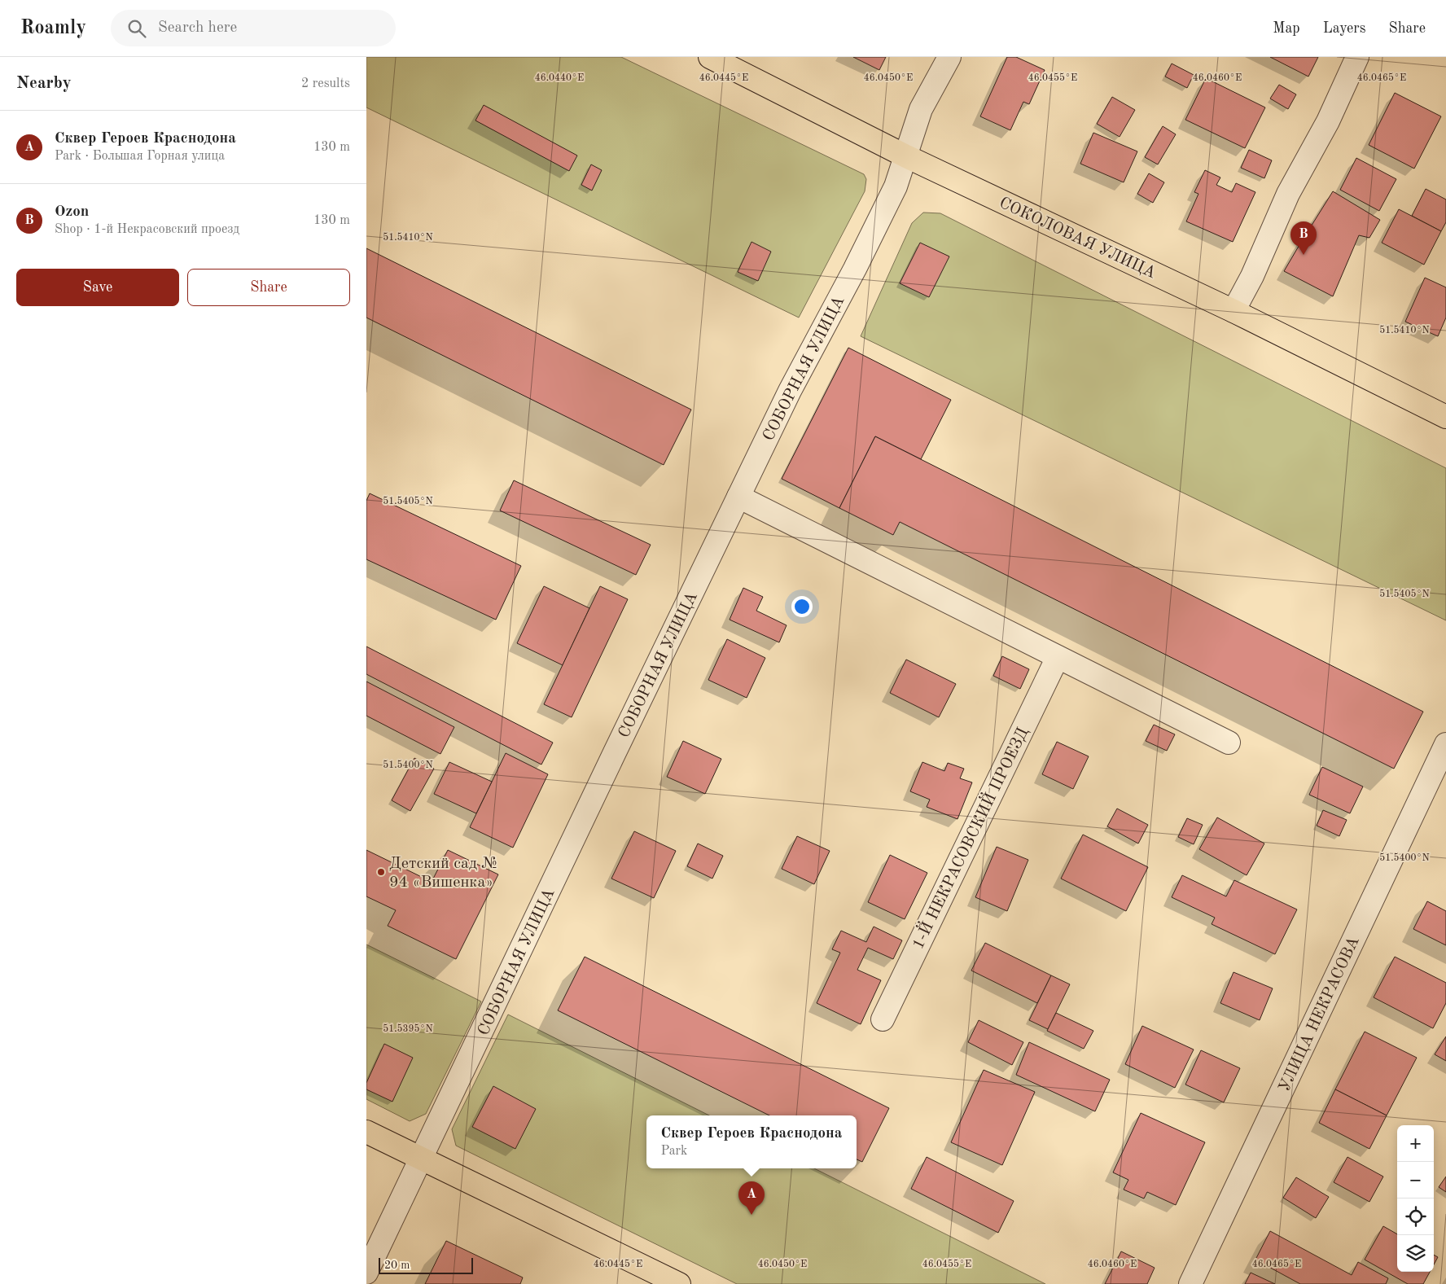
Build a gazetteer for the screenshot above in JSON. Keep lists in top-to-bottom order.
{
  "streets": {
    "main road": ["СОКОЛОВАЯ УЛИЦА"],
    "street": ["СОБОРНАЯ УЛИЦА", "1-Й НЕКРАСОВСКИЙ ПРОЕЗД", "УЛИЦА НЕКРАСОВА"]
  },
  "crossings": [
    ["СОКОЛОВАЯ УЛИЦА", "СОБОРНАЯ УЛИЦА"]
  ],
  "places": ["Детский сад № 94 «Вишенка»"],
  "scale_bar": "20 m",
  "page": {
    "header": "Roamly",
    "search": "Search here",
    "nav": ["Map", "Layers", "Share"],
    "heading": ["Nearby", "2 results"],
    "list": [
      {
        "mark": "A",
        "name": "Сквер Героев Краснодона",
        "note": "Park · Большая Горная улица",
        "value": "130 m"
      },
      {
        "mark": "B",
        "name": "Ozon",
        "note": "Shop · 1-й Некрасовский проезд",
        "value": "130 m"
      }
    ],
    "pins": ["B", "A"],
    "buttons": ["Save", "Share"],
    "popup": ["Сквер Героев Краснодона", "Park"],
    "map_buttons": ["+", "−"],
    "scale": "20 m"
  },
  "coordinates": [
    "46.0440°E",
    "46.0445°E",
    "46.0450°E",
    "46.0455°E",
    "46.0460°E",
    "46.0465°E",
    "51.5410°N",
    "51.5405°N",
    "51.5400°N",
    "51.5395°N"
  ]
}
